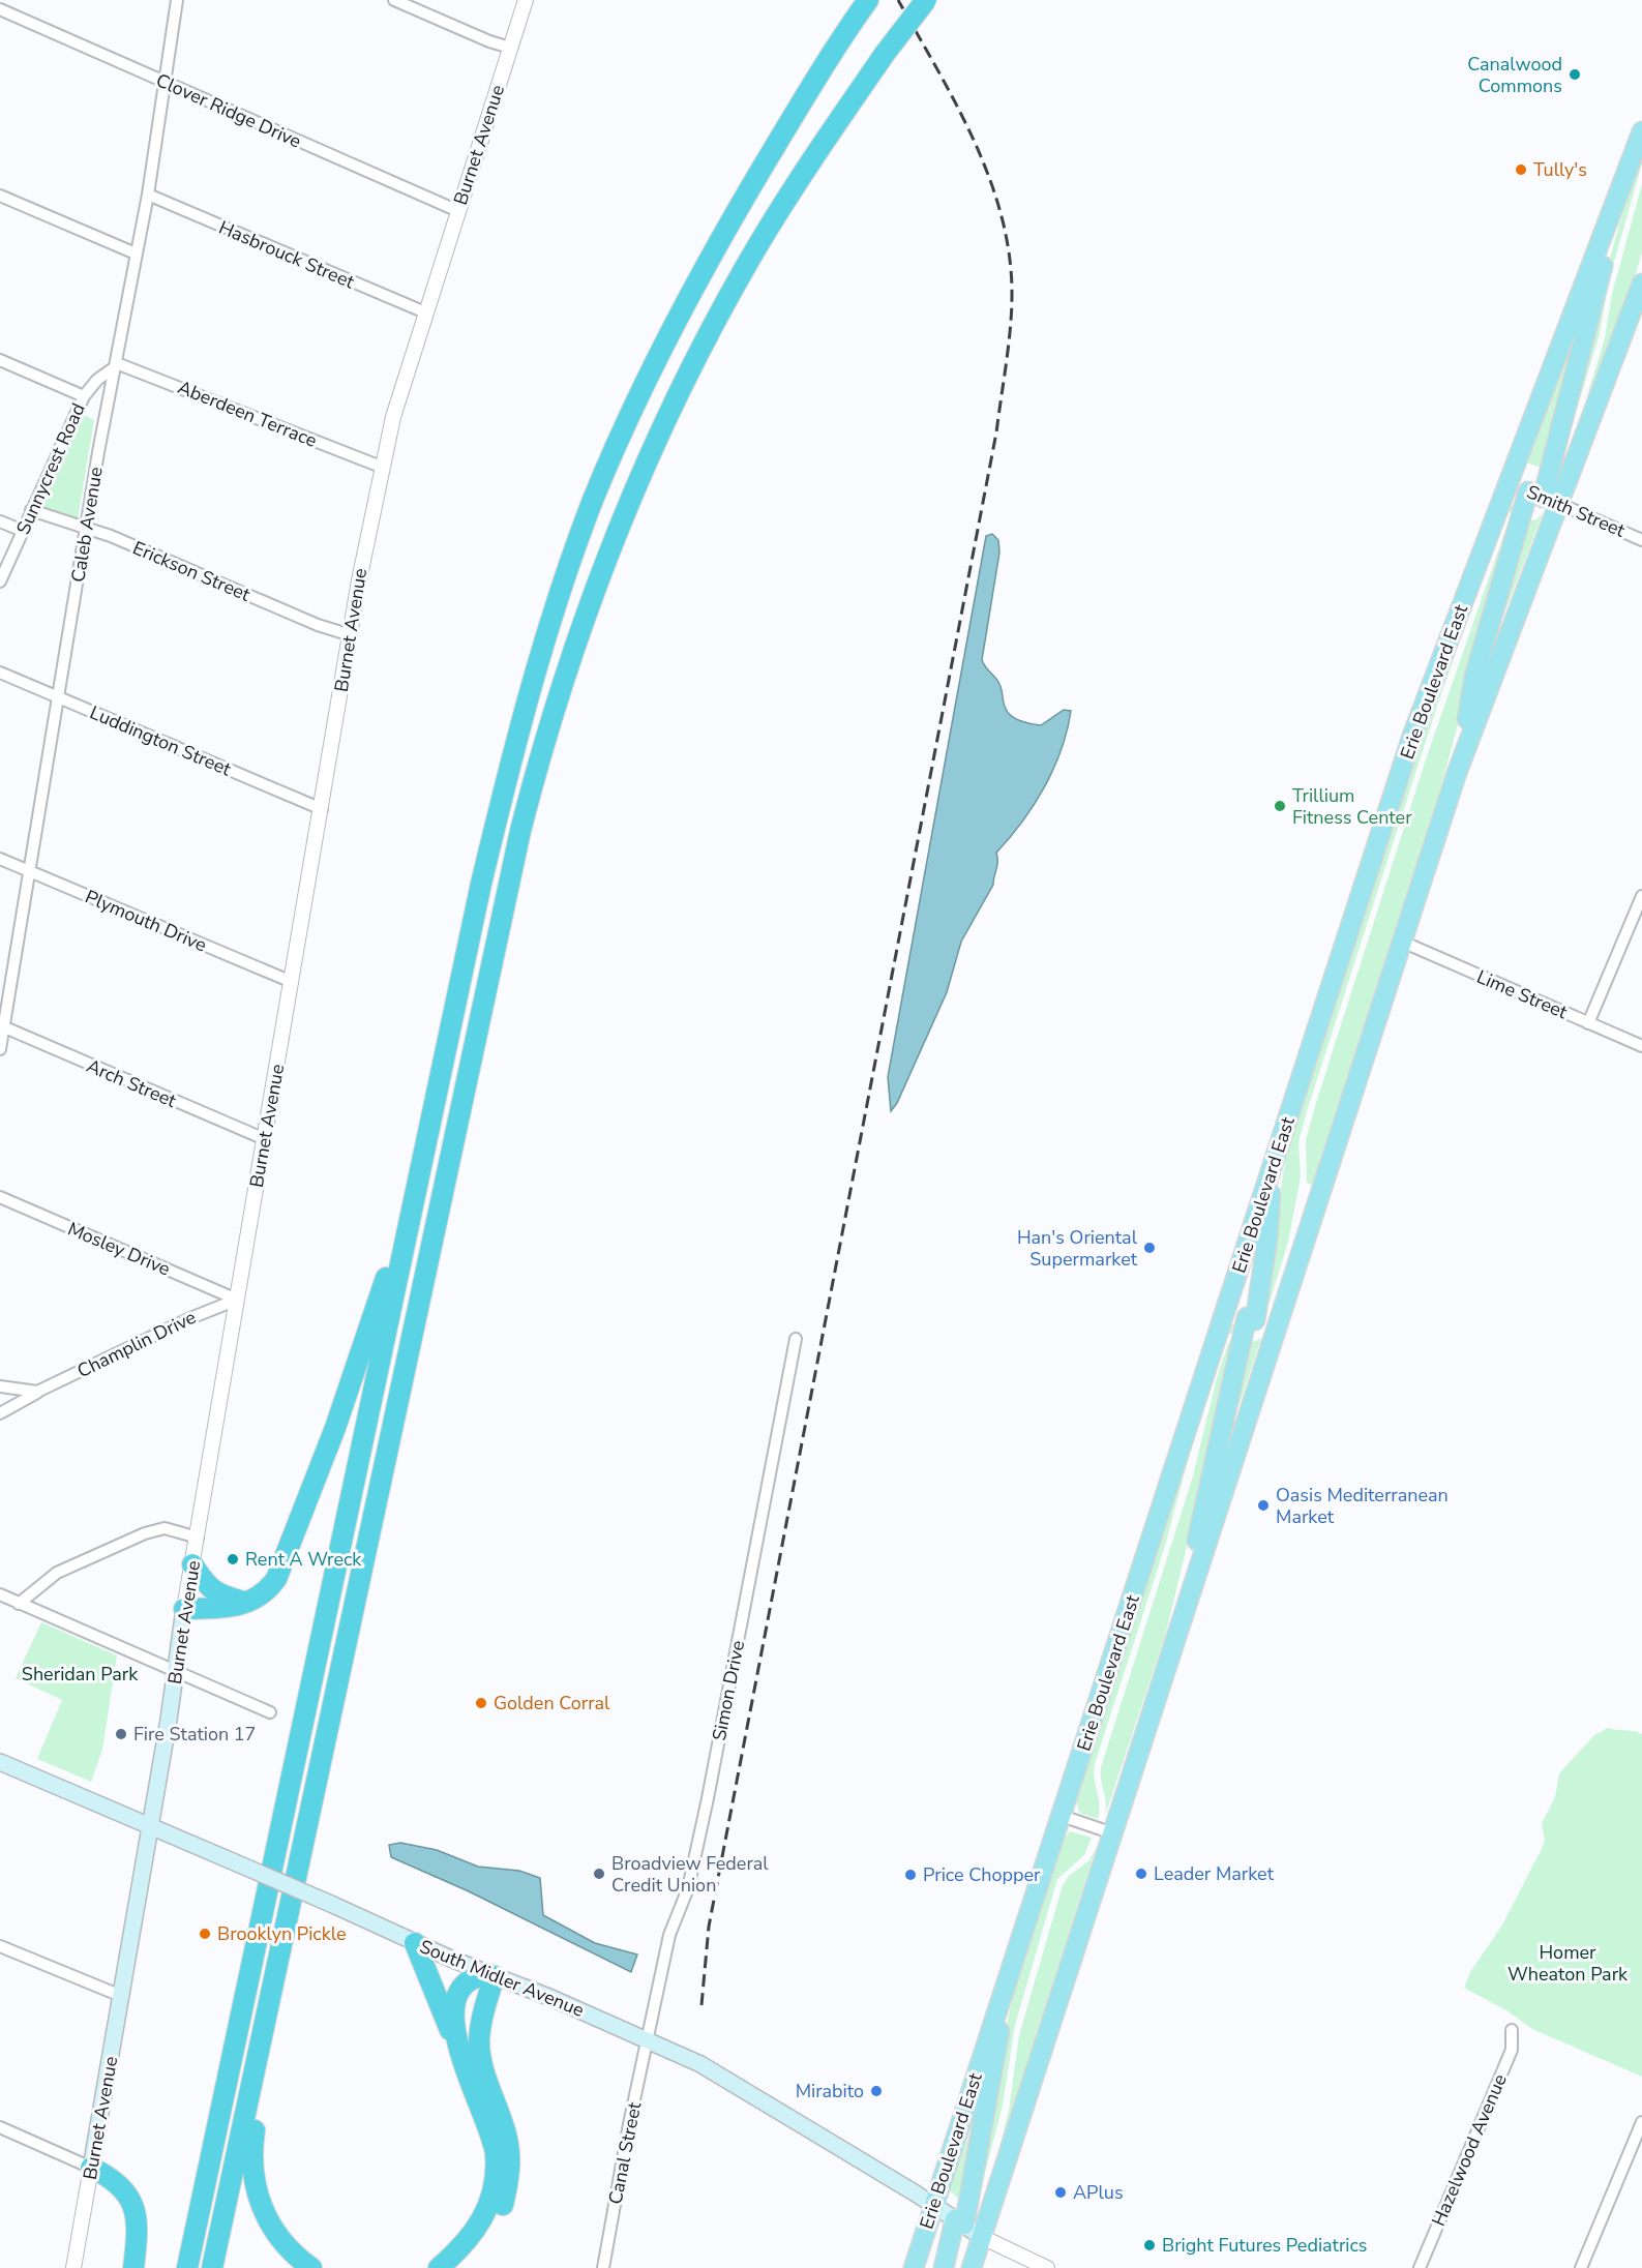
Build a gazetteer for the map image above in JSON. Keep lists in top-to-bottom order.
{
  "streets": {
    "main road": ["Burnet Avenue", "Erie Boulevard East", "South Midler Avenue"],
    "street": [
      "Clover Ridge Drive",
      "Hasbrouck Street",
      "Aberdeen Terrace",
      "Sunnycrest Road",
      "Smith Street",
      "Caleb Avenue",
      "Erickson Street",
      "Luddington Street",
      "Plymouth Drive",
      "Lime Street",
      "Arch Street",
      "Mosley Drive",
      "Champlin Drive",
      "Simon Drive",
      "Hazelwood Avenue",
      "Canal Street"
    ]
  },
  "crossings": [
    ["Clover Ridge Drive", "Burnet Avenue"],
    ["Clover Ridge Drive", "Caleb Avenue"],
    ["Burnet Avenue", "Hasbrouck Street"],
    ["Burnet Avenue", "Aberdeen Terrace"],
    ["Burnet Avenue", "Erickson Street"],
    ["Burnet Avenue", "Luddington Street"],
    ["Burnet Avenue", "Plymouth Drive"],
    ["Burnet Avenue", "Arch Street"],
    ["Burnet Avenue", "Mosley Drive"],
    ["Burnet Avenue", "Champlin Drive"],
    ["Burnet Avenue", "South Midler Avenue"],
    ["Hasbrouck Street", "Caleb Avenue"],
    ["Aberdeen Terrace", "Sunnycrest Road"],
    ["Aberdeen Terrace", "Caleb Avenue"],
    ["Sunnycrest Road", "Caleb Avenue"],
    ["Sunnycrest Road", "Erickson Street"],
    ["Smith Street", "Erie Boulevard East"],
    ["Caleb Avenue", "Erickson Street"],
    ["Caleb Avenue", "Luddington Street"],
    ["Caleb Avenue", "Plymouth Drive"],
    ["Caleb Avenue", "Arch Street"],
    ["Erie Boulevard East", "South Midler Avenue"],
    ["Mosley Drive", "Champlin Drive"],
    ["Simon Drive", "South Midler Avenue"],
    ["Simon Drive", "Canal Street"],
    ["South Midler Avenue", "Canal Street"]
  ],
  "parks": ["Sheridan Park", "Homer Wheaton Park"],
  "places": [
    "Canalwood Commons",
    "Tully's",
    "Trillium Fitness Center",
    "Han's Oriental Supermarket",
    "Oasis Mediterranean Market",
    "Rent A Wreck",
    "Golden Corral",
    "Fire Station 17",
    "Broadview Federal Credit Union",
    "Leader Market",
    "Price Chopper",
    "Brooklyn Pickle",
    "Mirabito",
    "APlus",
    "Bright Futures Pediatrics"
  ]
}
